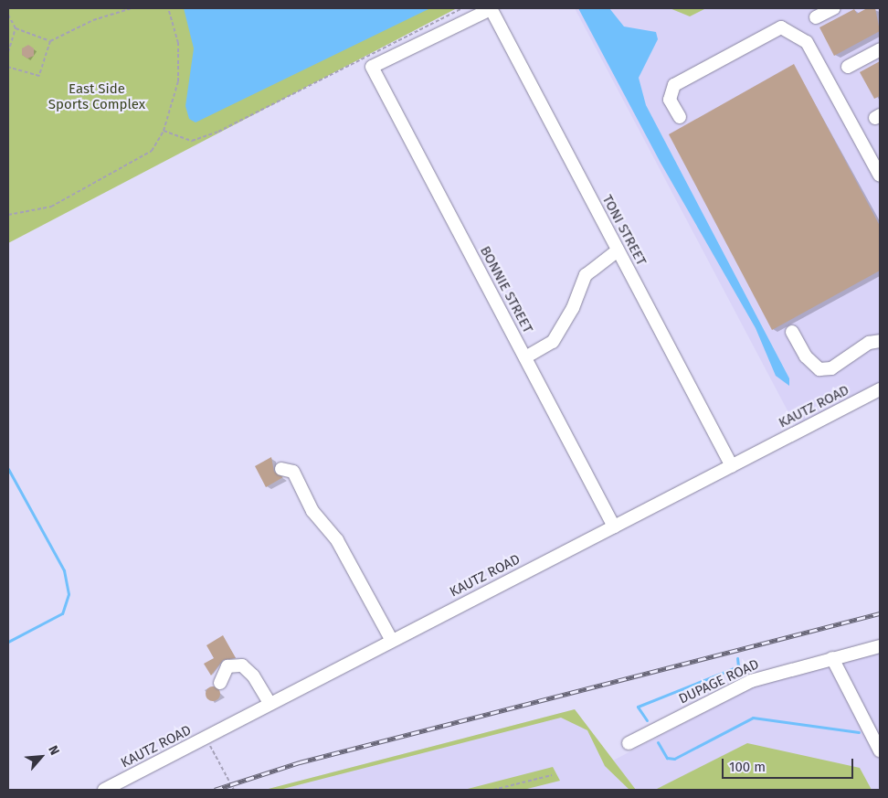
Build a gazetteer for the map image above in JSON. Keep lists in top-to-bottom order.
{
  "streets": {
    "street": [
      "TONI STREET",
      "BONNIE STREET",
      "KAUTZ ROAD",
      "DUPAGE ROAD"
    ]
  },
  "crossings": [
    ["TONI STREET", "BONNIE STREET"],
    ["TONI STREET", "KAUTZ ROAD"],
    ["BONNIE STREET", "KAUTZ ROAD"]
  ],
  "parks": ["East Side Sports Complex"],
  "scale_bar": "100 m",
  "north": "top right"
}
